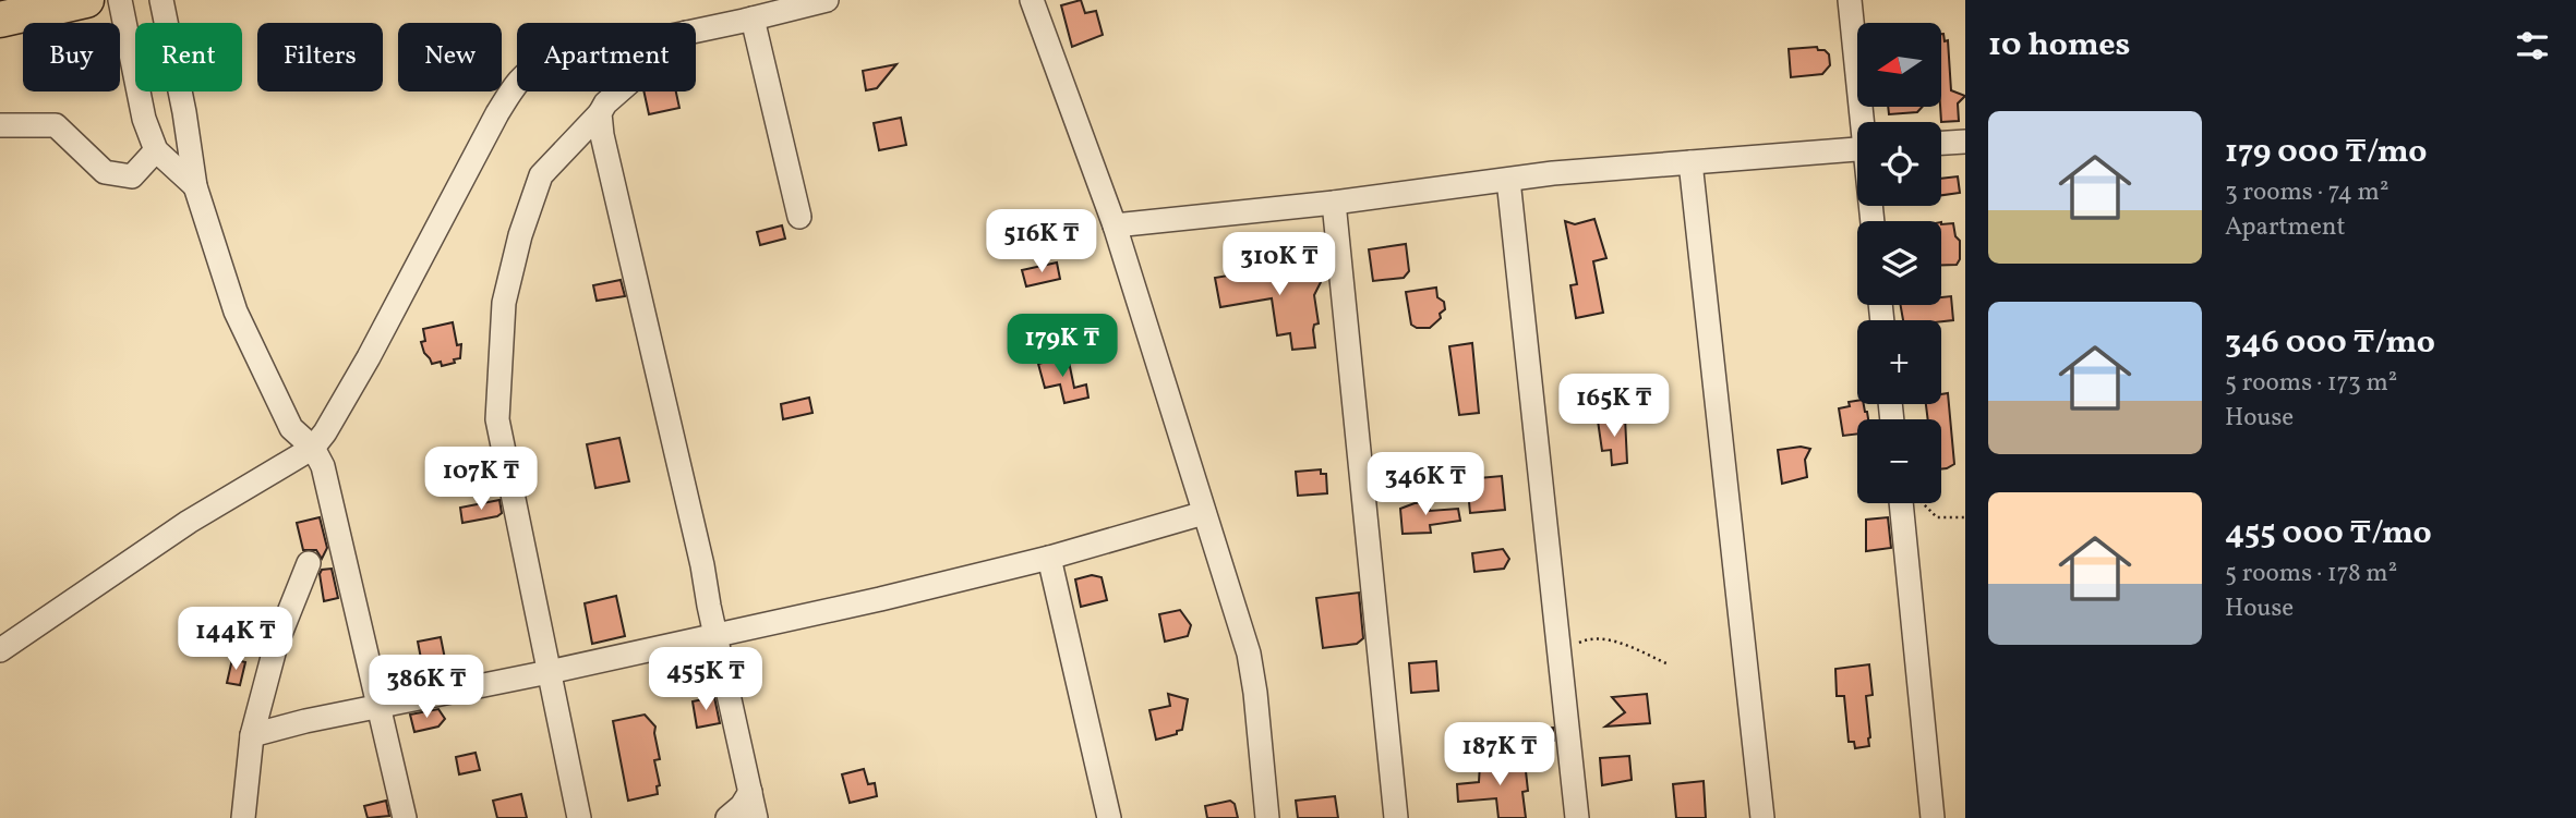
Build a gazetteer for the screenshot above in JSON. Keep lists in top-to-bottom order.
{
  "north": "left",
  "page": {
    "heading": "10 homes",
    "map_buttons": ["+", "−"],
    "chip": [
      "Buy",
      "Rent",
      "Filters",
      "New",
      "Apartment"
    ],
    "list": [
      {
        "name": "179 000 ₸/mo",
        "note": "3 rooms · 74 m² · Apartment"
      },
      {
        "name": "346 000 ₸/mo",
        "note": "5 rooms · 173 m² · House"
      },
      {
        "name": "455 000 ₸/mo",
        "note": "5 rooms · 178 m² · House"
      }
    ],
    "price": [
      "516K ₸",
      "310K ₸",
      "179K ₸",
      "165K ₸",
      "107K ₸",
      "346K ₸",
      "144K ₸",
      "455K ₸",
      "386K ₸",
      "187K ₸"
    ]
  }
}
